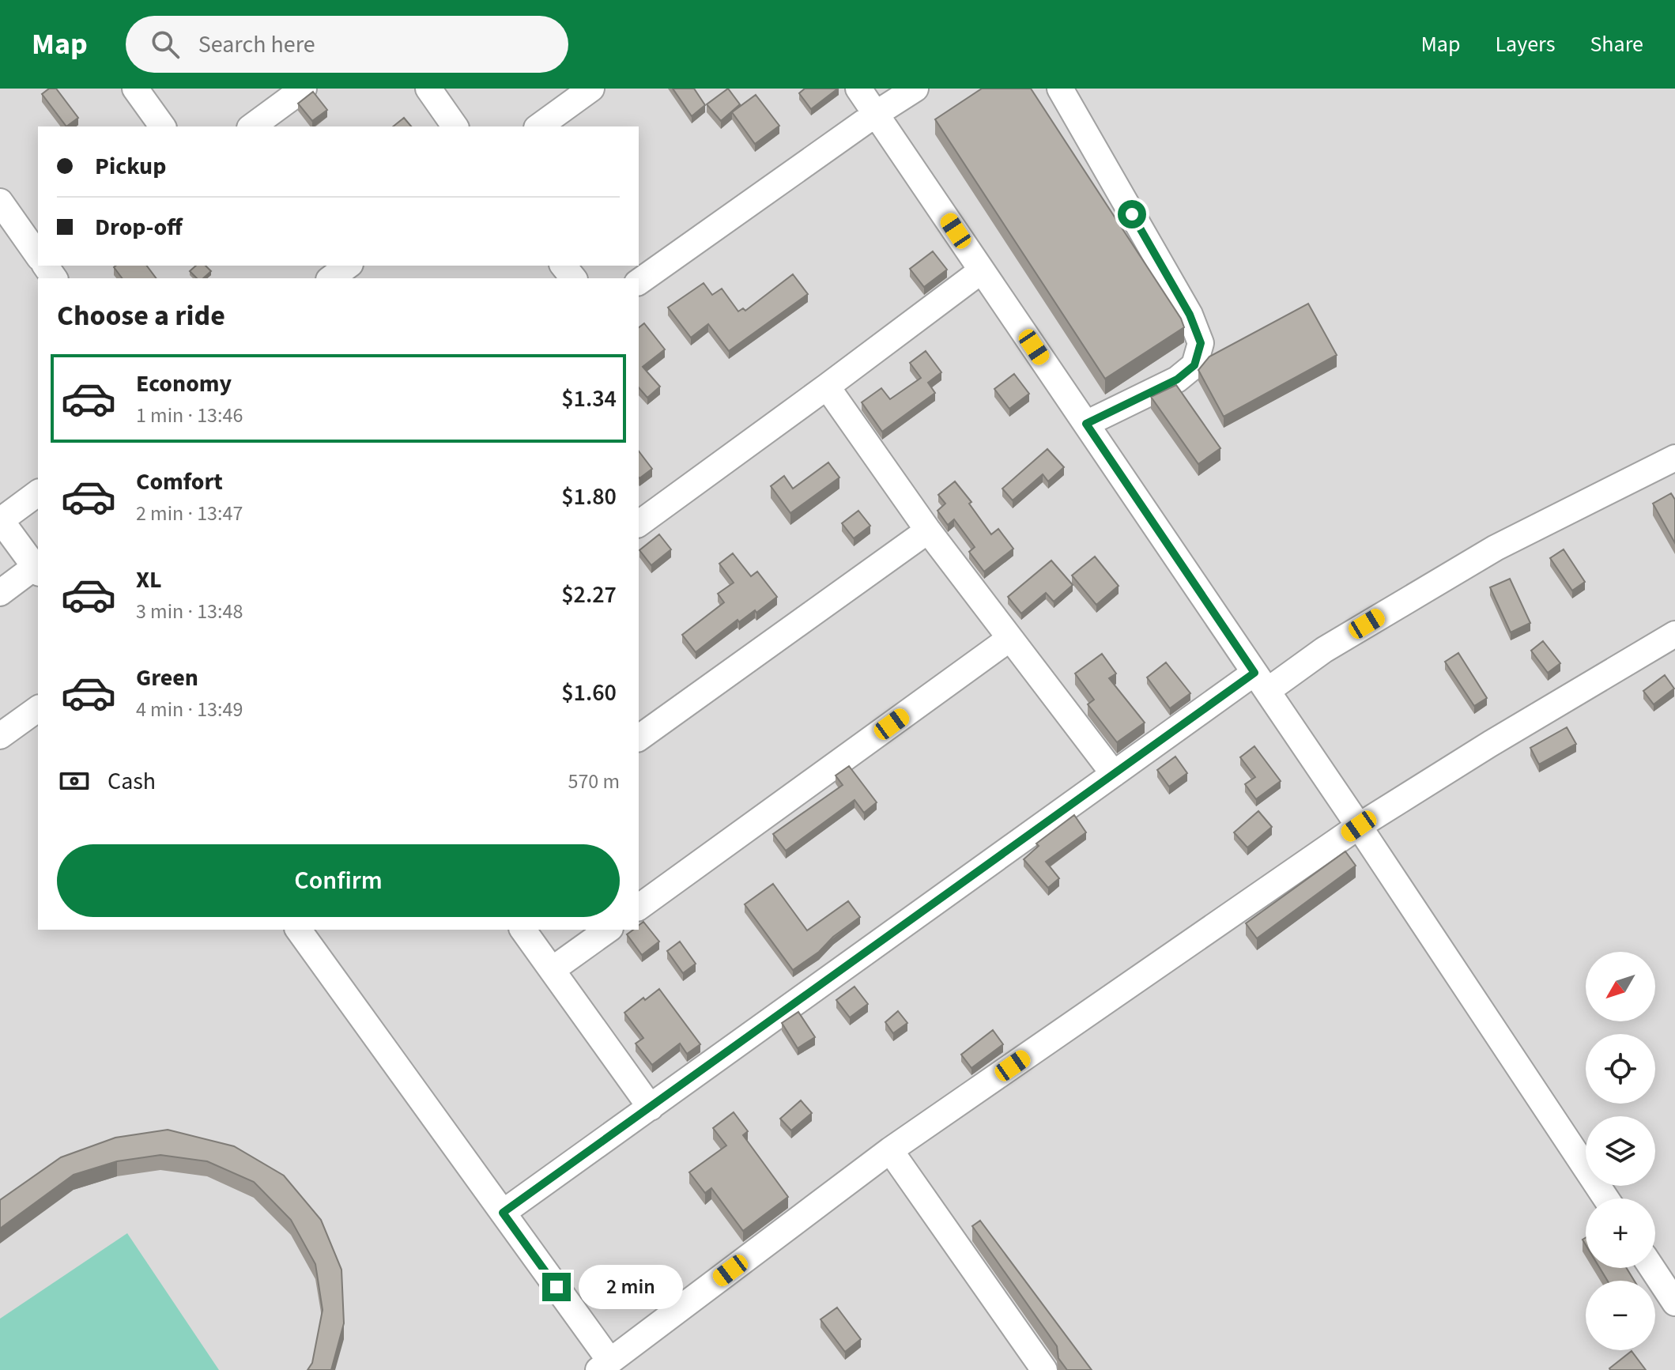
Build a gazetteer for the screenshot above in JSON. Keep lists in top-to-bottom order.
{
  "north": "bottom left",
  "page": {
    "header": "Map",
    "search": "Search here",
    "nav": ["Map", "Layers", "Share"],
    "banner": ["Pickup", "Drop-off"],
    "heading": "Choose a ride",
    "list": [
      {
        "name": "Economy",
        "note": "1 min · 13:46",
        "value": "$1.34"
      },
      {
        "name": "Comfort",
        "note": "2 min · 13:47",
        "value": "$1.80"
      },
      {
        "name": "XL",
        "note": "3 min · 13:48",
        "value": "$2.27"
      },
      {
        "name": "Green",
        "note": "4 min · 13:49",
        "value": "$1.60"
      }
    ],
    "pay": ["Cash", "570 m"],
    "buttons": "Confirm",
    "map_buttons": ["+", "−"],
    "bubble": "2 min"
  }
}
